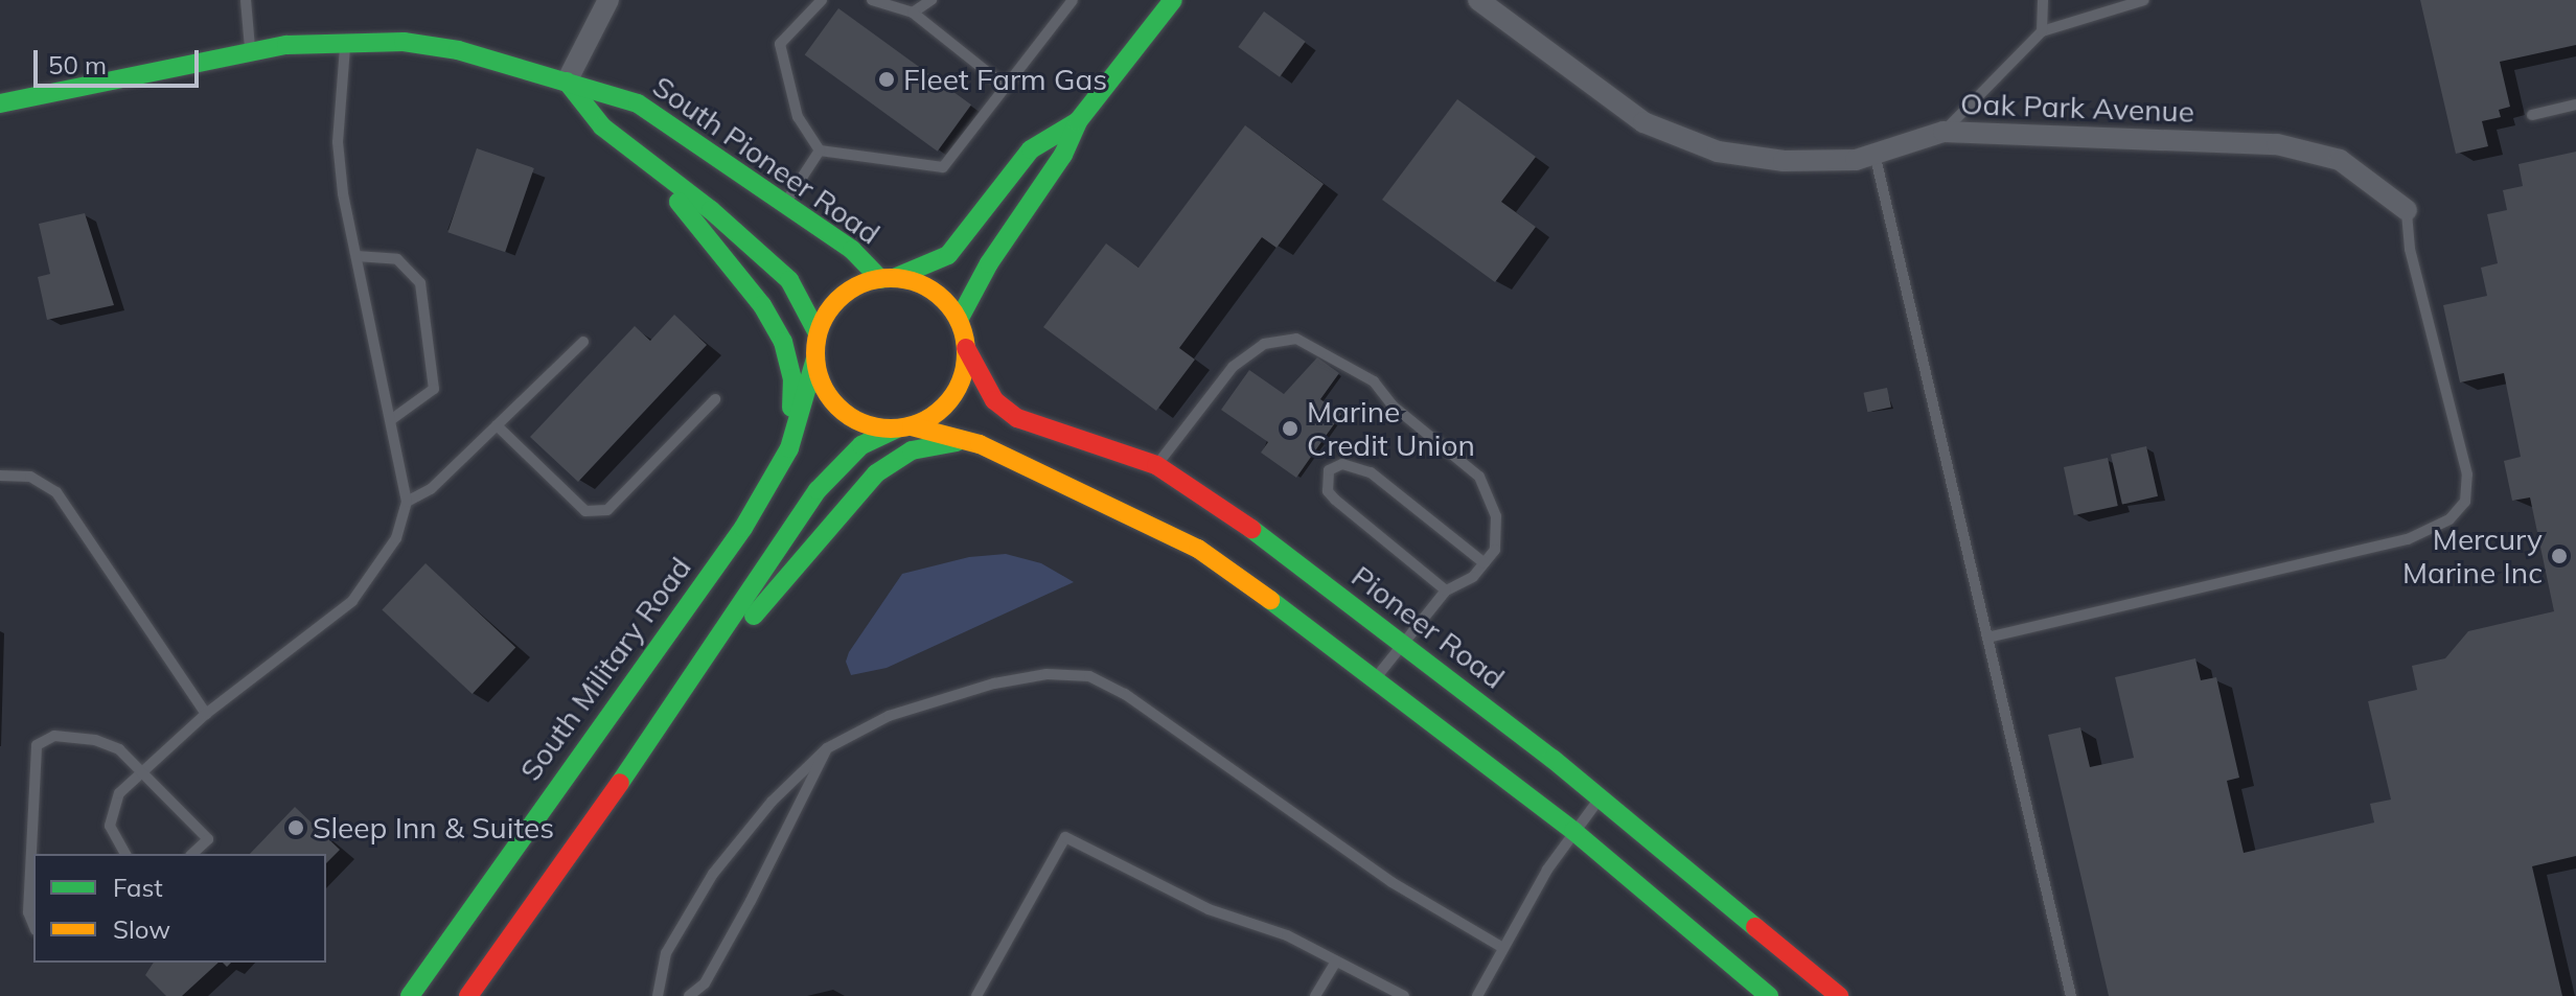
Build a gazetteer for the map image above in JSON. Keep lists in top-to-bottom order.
{
  "streets": {
    "main road": ["South Pioneer Road", "Pioneer Road", "South Military Road"],
    "street": ["Oak Park Avenue"]
  },
  "crossings": [
    ["South Pioneer Road", "Pioneer Road"],
    ["South Pioneer Road", "South Military Road"],
    ["Pioneer Road", "South Military Road"]
  ],
  "places": [
    "Fleet Farm Gas",
    "Marine Credit Union",
    "Mercury Marine Inc",
    "Sleep Inn & Suites"
  ],
  "legend": ["Fast", "Slow"],
  "scale_bar": "50 m"
}
